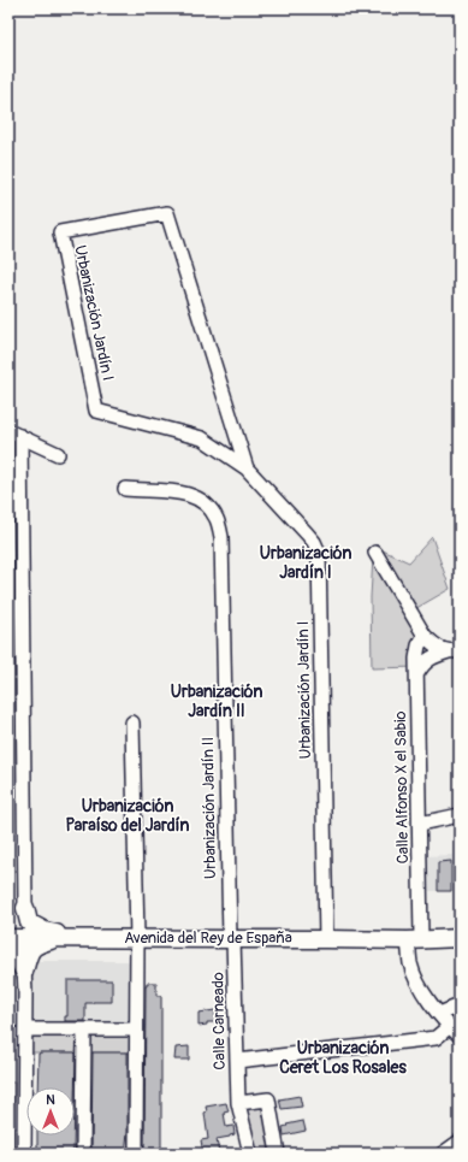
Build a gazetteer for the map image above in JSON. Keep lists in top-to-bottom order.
{
  "streets": {
    "main road": ["Avenida del Rey de España"],
    "street": [
      "Urbanización Jardín I",
      "Calle Alfonso X el Sabio",
      "Urbanización Jardín II",
      "Calle Carneado"
    ]
  },
  "crossings": [
    ["Urbanización Jardín I", "Avenida del Rey de España"],
    ["Calle Alfonso X el Sabio", "Avenida del Rey de España"],
    ["Urbanización Jardín II", "Avenida del Rey de España"],
    ["Urbanización Jardín II", "Calle Carneado"],
    ["Avenida del Rey de España", "Calle Carneado"]
  ],
  "districts": [
    "Urbanización Jardín I",
    "Urbanización Jardín II",
    "Urbanización Paraíso del Jardín",
    "Urbanización Ceret Los Rosales"
  ],
  "north": "top"
}
